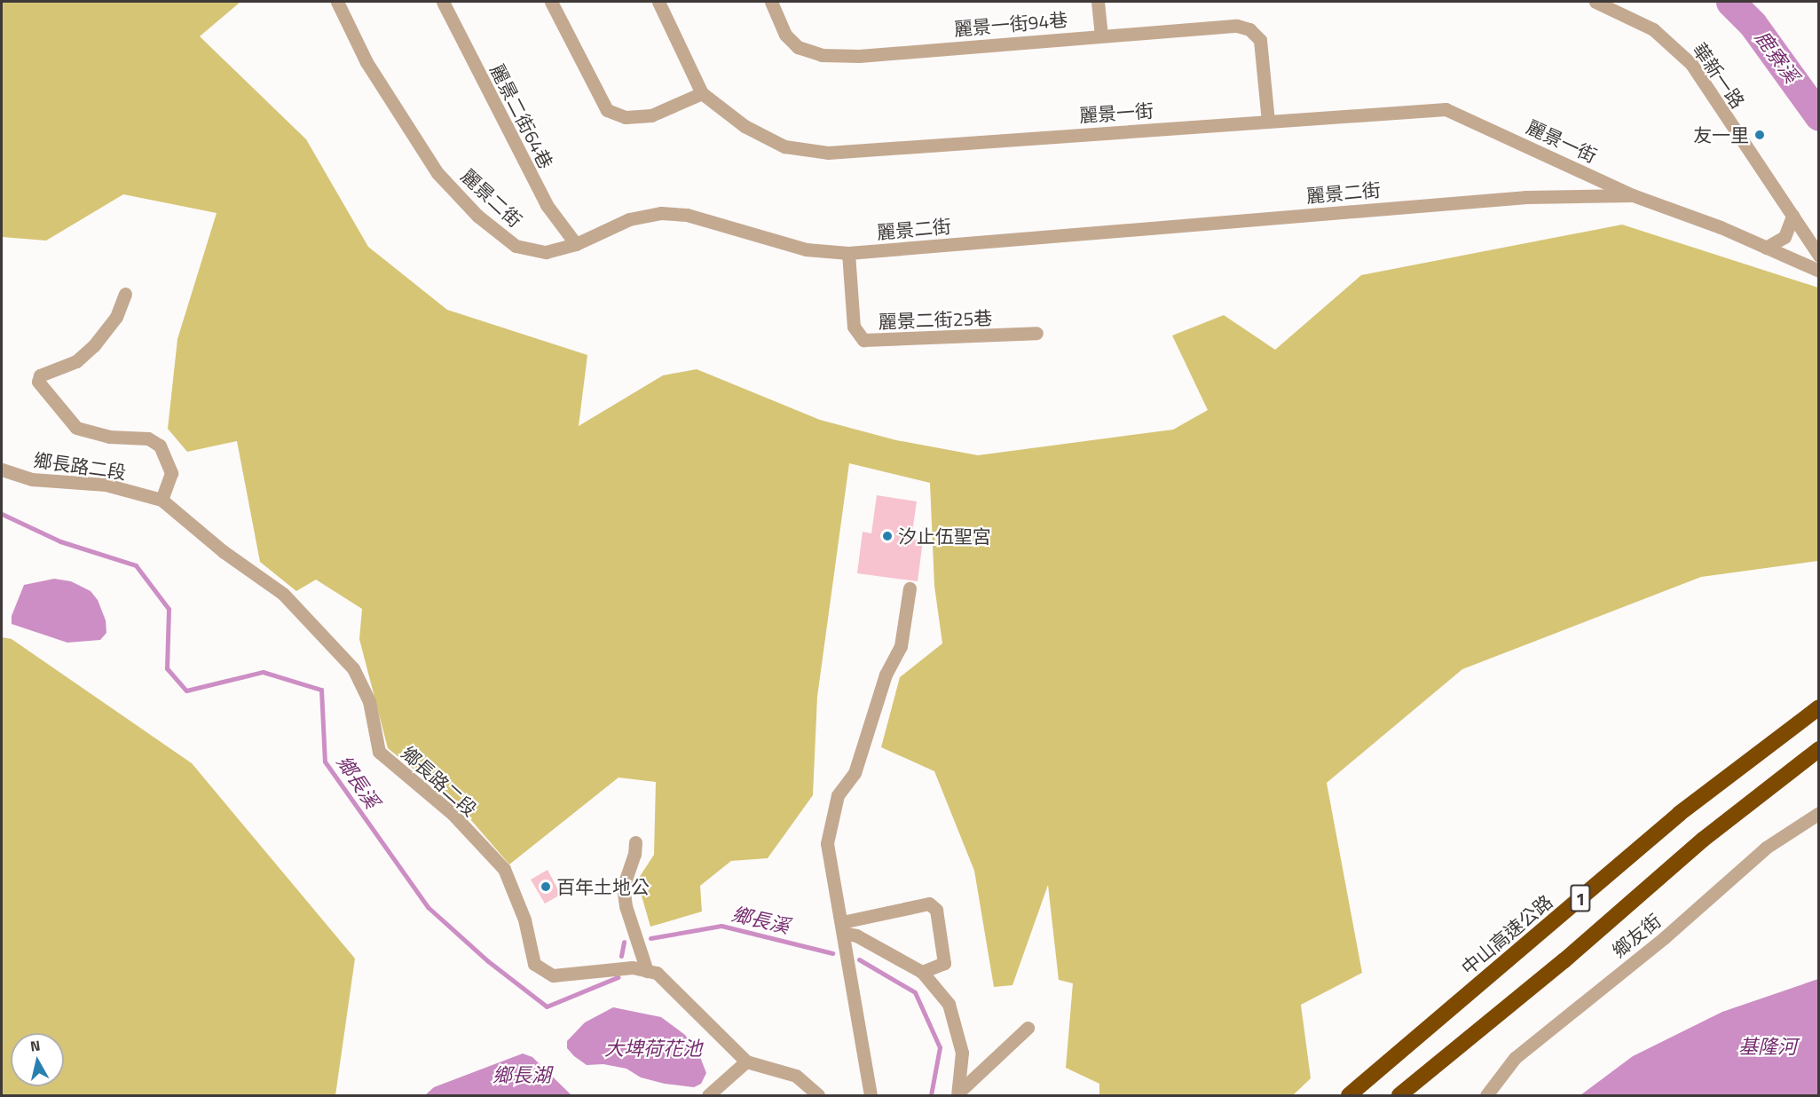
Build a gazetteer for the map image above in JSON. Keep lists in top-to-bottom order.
{
  "streets": {
    "highway": ["1", "中山高速公路"],
    "street": [
      "麗景一街94巷",
      "華新一路",
      "麗景一街",
      "麗景二街64巷",
      "麗景二街",
      "麗景二街25巷",
      "鄉長路二段",
      "鄉友街"
    ]
  },
  "crossings": [
    ["麗景一街94巷", "麗景一街"],
    ["麗景一街", "麗景二街"],
    ["麗景二街64巷", "麗景二街"],
    ["麗景二街", "麗景二街25巷"]
  ],
  "water": [
    "鹿寮溪",
    "鄉長溪",
    "基隆河",
    "大埤荷花池",
    "鄉長湖"
  ],
  "places": ["友一里", "汐止伍聖宮", "百年土地公"],
  "north": "top"
}
